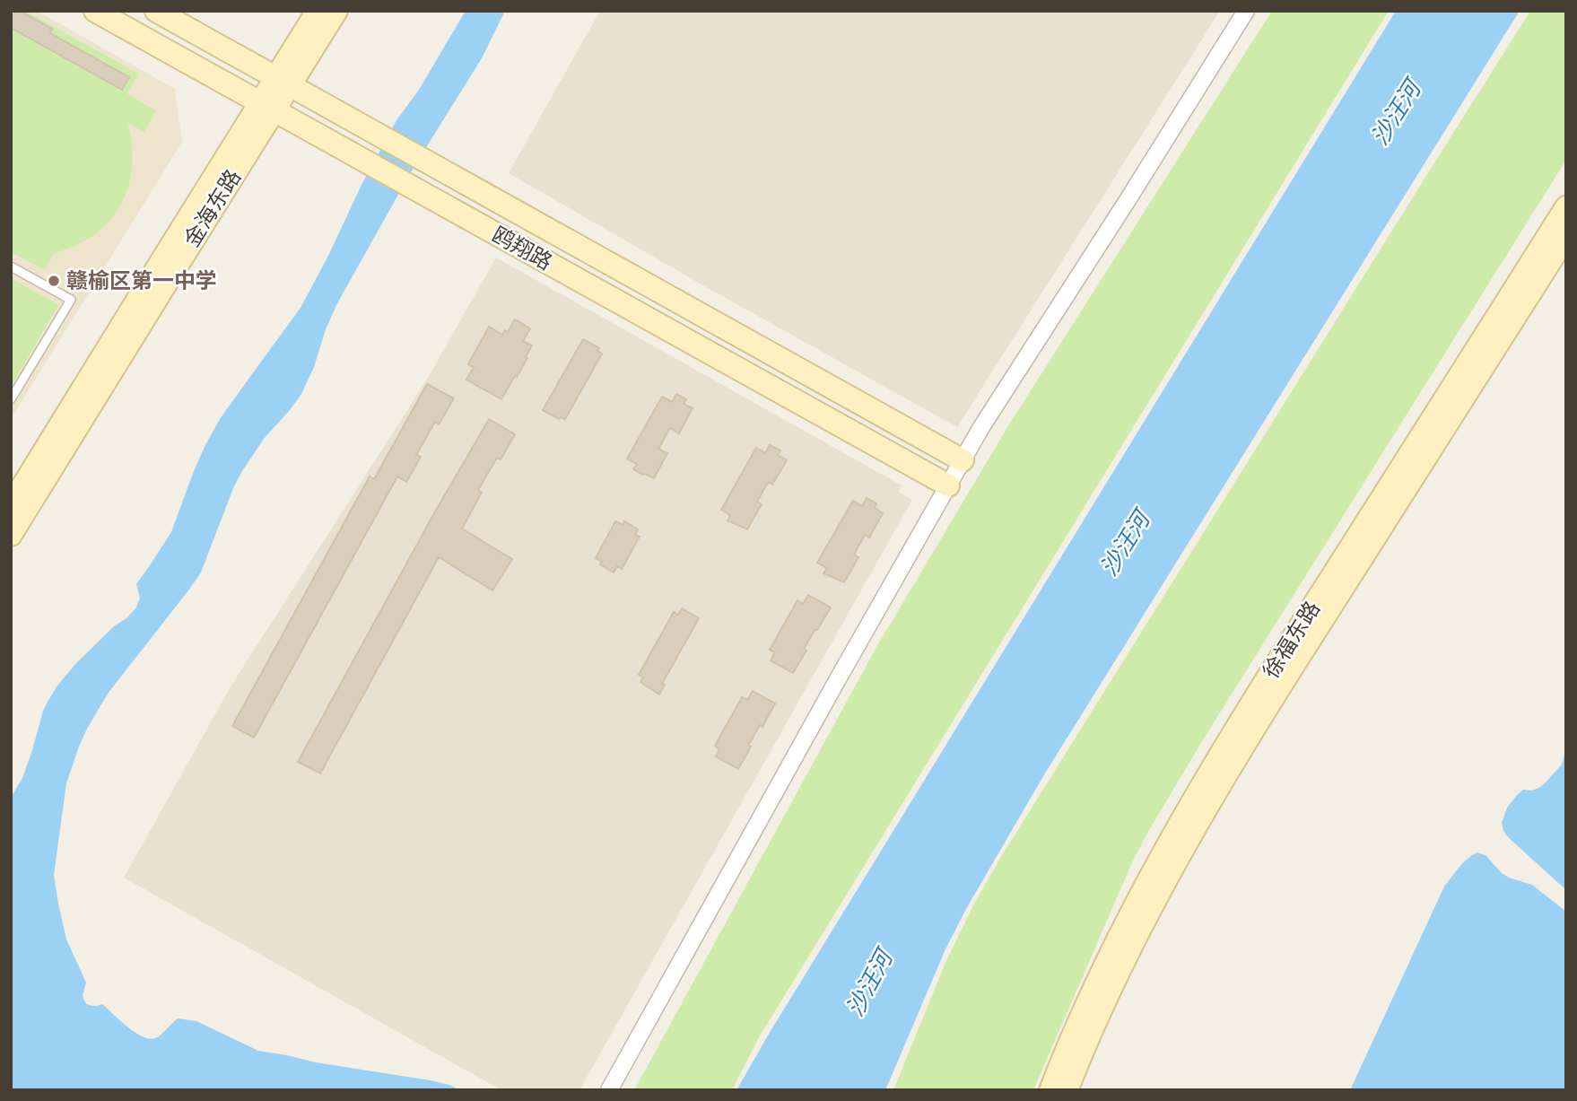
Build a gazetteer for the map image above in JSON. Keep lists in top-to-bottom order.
{
  "streets": {
    "main road": ["金海东路", "鸥翔路", "徐福东路"]
  },
  "crossings": [
    ["金海东路", "鸥翔路"]
  ],
  "water": ["沙汪河"],
  "places": ["赣榆区第一中学"]
}
